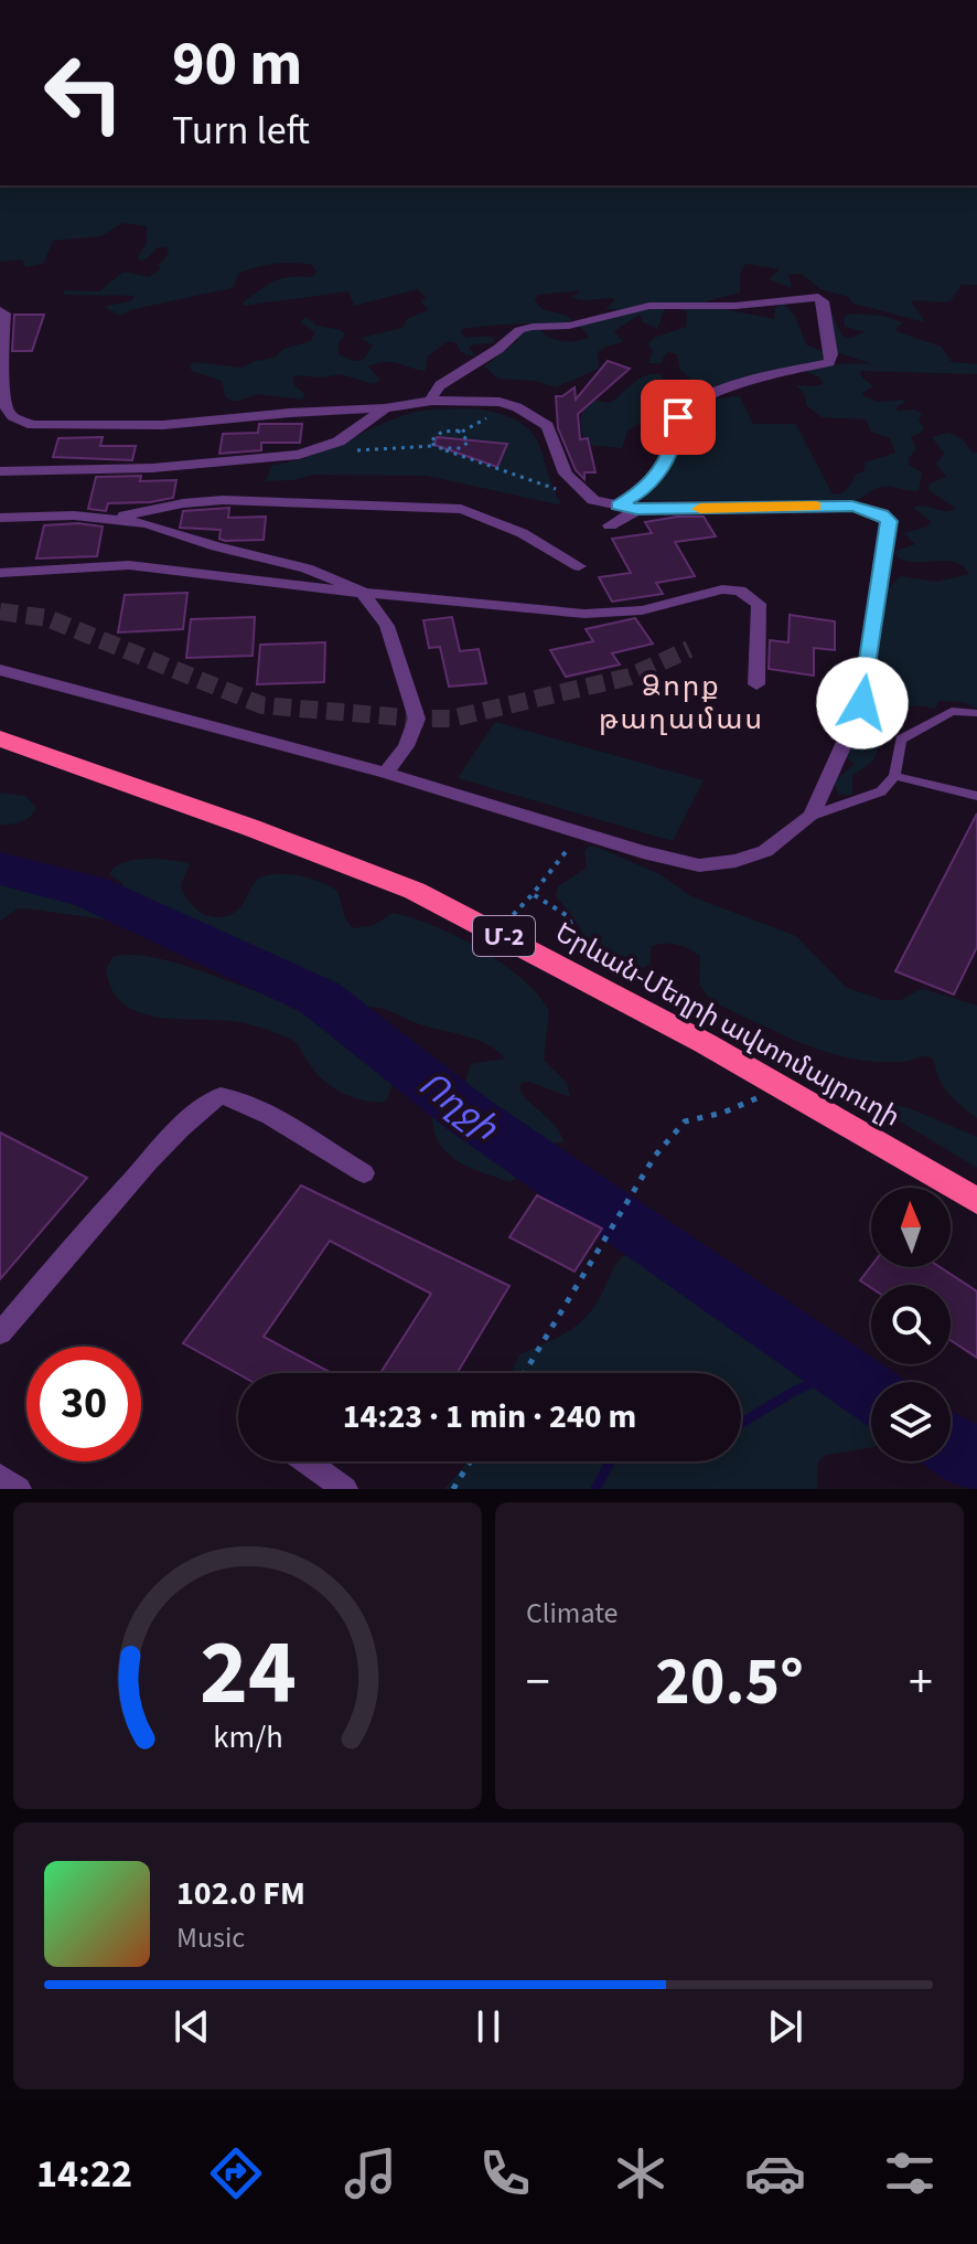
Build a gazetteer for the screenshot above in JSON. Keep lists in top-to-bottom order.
{
  "streets": {
    "highway": ["Մ-2", "Երևան-Մեղրի ավտոմայրուղի"]
  },
  "districts": ["Ձորք թաղամաս"],
  "water": ["Ողջի"],
  "north": "top",
  "page": {
    "turn": ["90 m", "Turn left"],
    "limit": "30",
    "trip": "14:23 · 1 min · 240 m",
    "tile": "Climate",
    "heat": ["−", "20.5°", "+"],
    "song": ["102.0 FM", "Music"],
    "tabs": "14:22",
    "gauge": ["24", "km/h"]
  }
}
